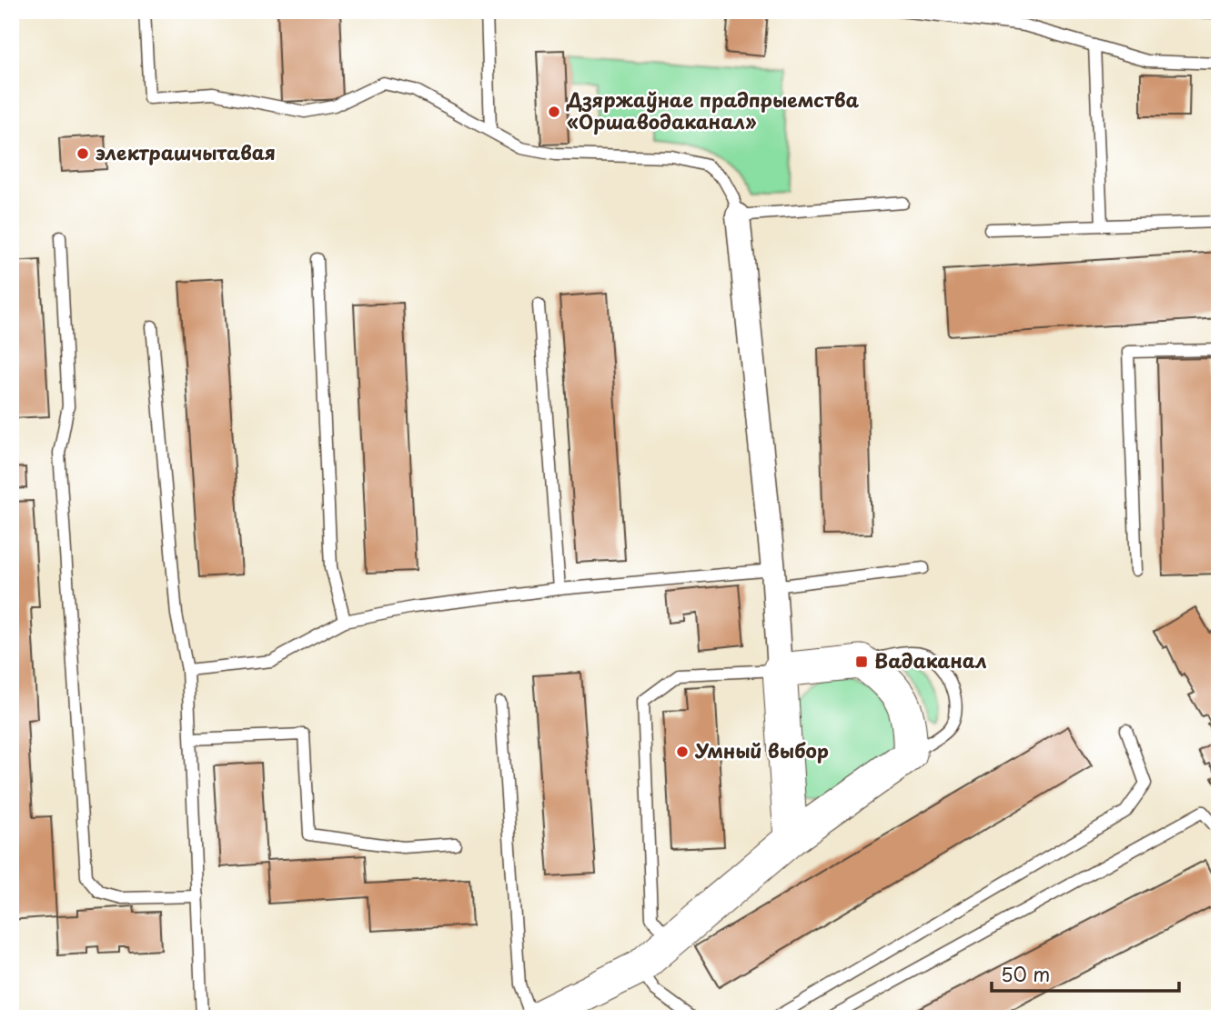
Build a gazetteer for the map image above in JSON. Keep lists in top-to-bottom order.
{
  "places": {
    "other": ["Дзяржаўнае прадпрыемства «Оршаводаканал»", "электрашчытавая", "Умный выбор"],
    "transit": ["Вадаканал"]
  },
  "scale_bar": "50 m"
}
